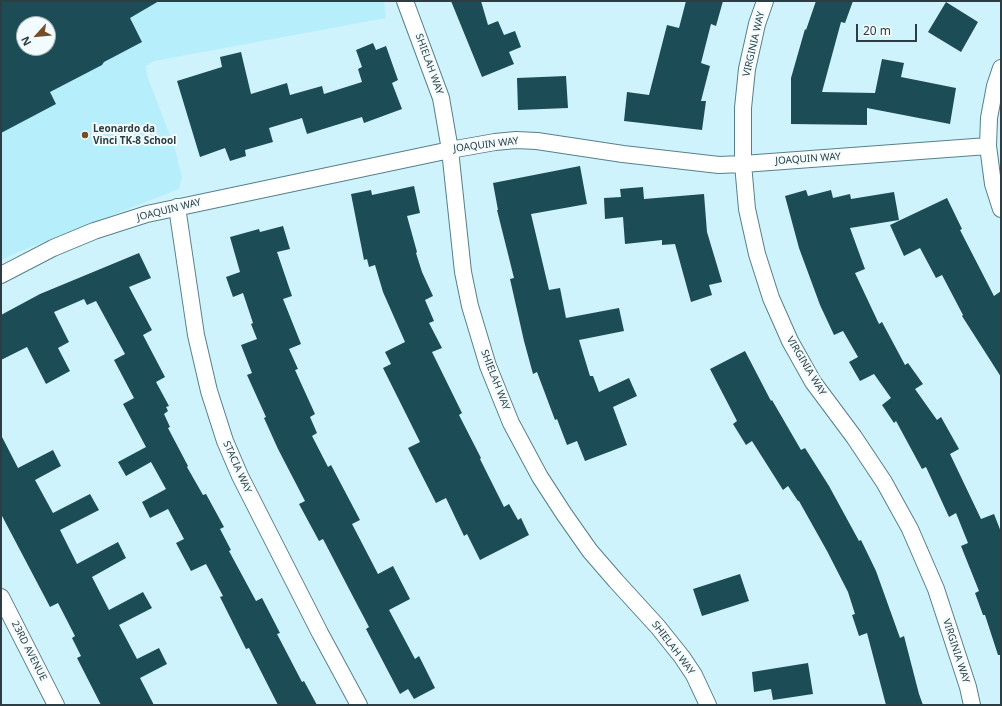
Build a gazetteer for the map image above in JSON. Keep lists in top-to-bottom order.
{
  "streets": {
    "street": [
      "VIRGINIA WAY",
      "SHIELAH WAY",
      "JOAQUIN WAY",
      "STACIA WAY",
      "23RD AVENUE"
    ]
  },
  "crossings": [
    ["VIRGINIA WAY", "JOAQUIN WAY"],
    ["SHIELAH WAY", "JOAQUIN WAY"],
    ["JOAQUIN WAY", "STACIA WAY"]
  ],
  "places": ["Leonardo da Vinci TK-8 School"],
  "scale_bar": "20 m",
  "north": "bottom left"
}
